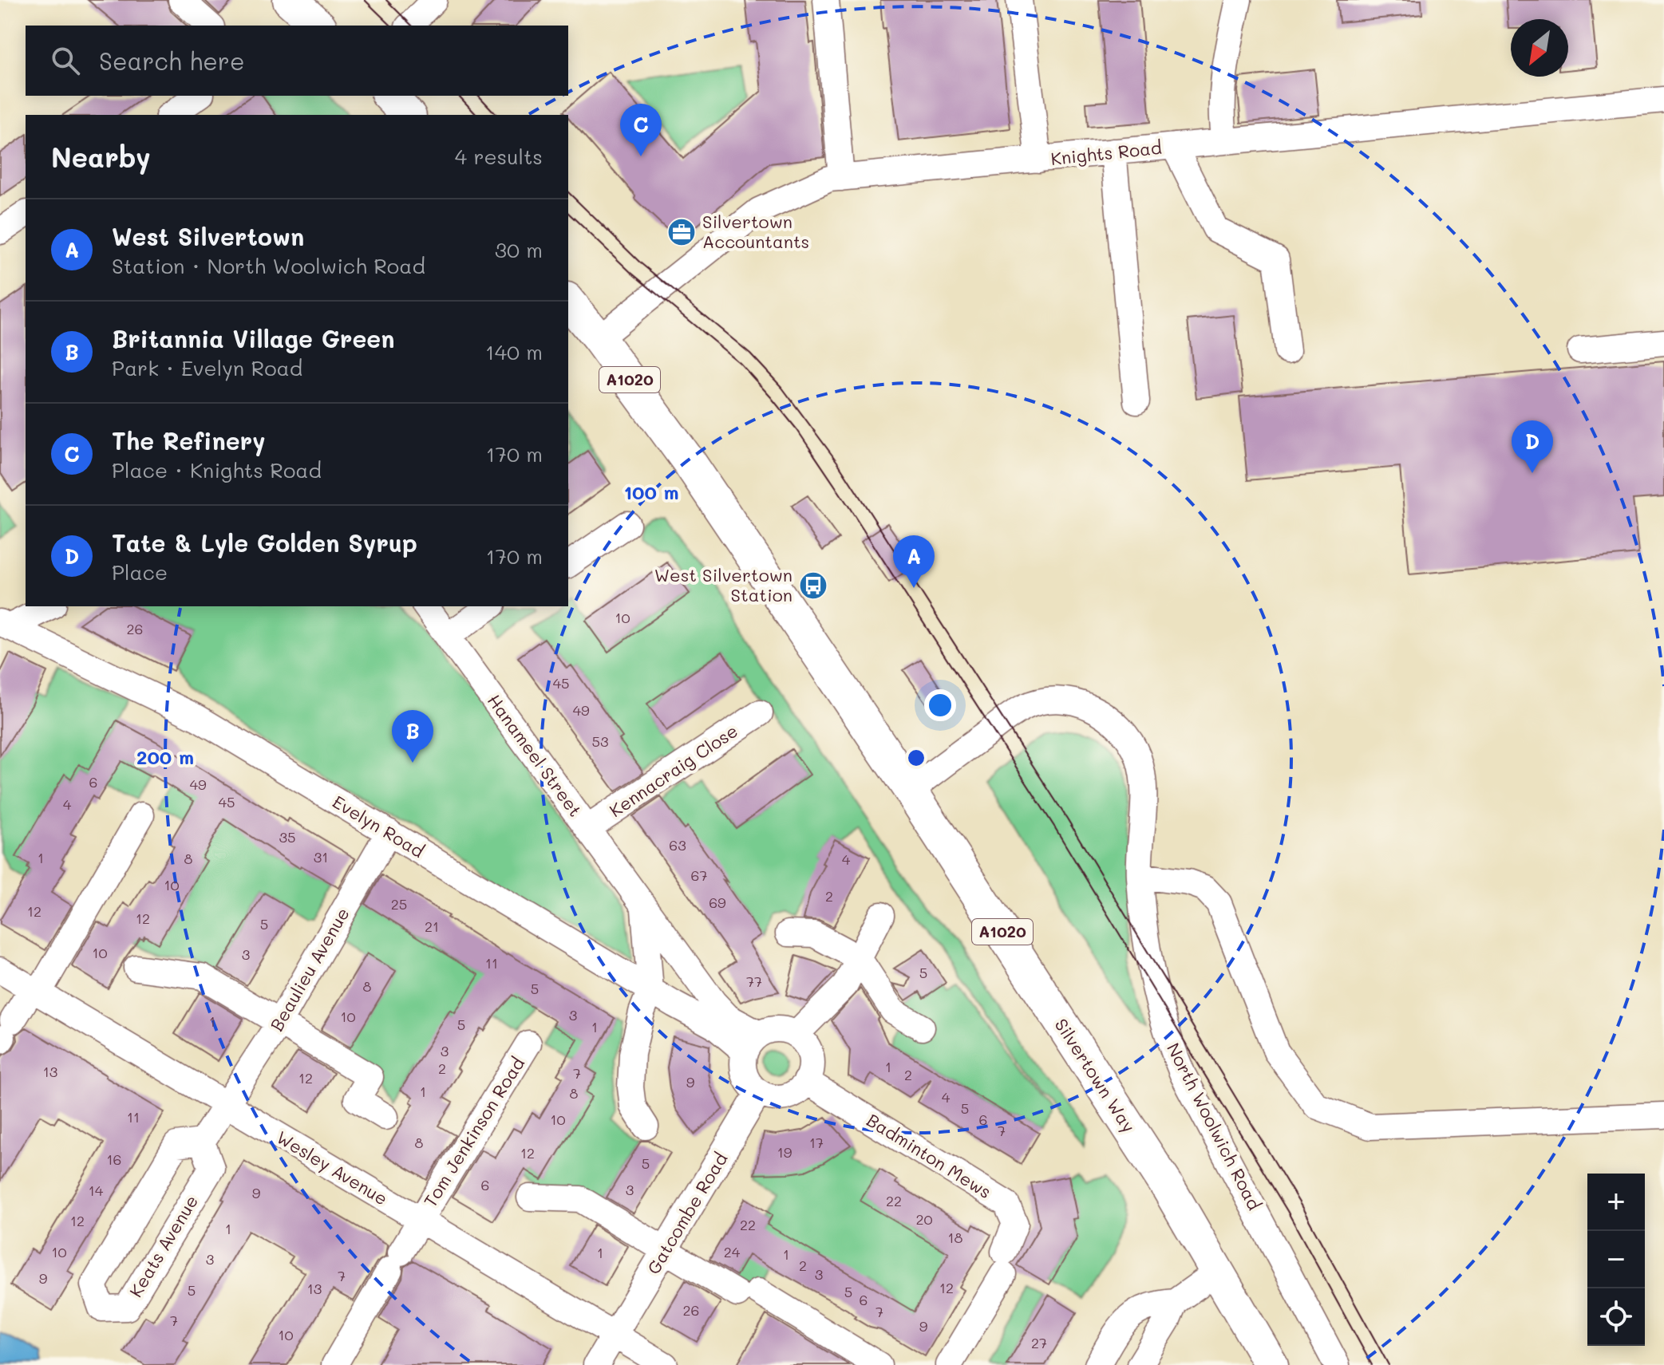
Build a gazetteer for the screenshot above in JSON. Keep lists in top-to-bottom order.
{
  "streets": {
    "main road": ["A1020", "Silvertown Way"],
    "street": [
      "Knights Road",
      "Hanameel Street",
      "Kennacraig Close",
      "Evelyn Road",
      "Beaulieu Avenue",
      "North Woolwich Road",
      "Tom Jenkinson Road",
      "Badminton Mews",
      "Wesley Avenue",
      "Gatcombe Road",
      "Keats Avenue"
    ]
  },
  "crossings": [
    ["Knights Road", "A1020"],
    ["A1020", "Silvertown Way"],
    ["A1020", "North Woolwich Road"],
    ["Hanameel Street", "Kennacraig Close"],
    ["Hanameel Street", "Evelyn Road"],
    ["Hanameel Street", "Badminton Mews"],
    ["Hanameel Street", "Gatcombe Road"],
    ["Evelyn Road", "Beaulieu Avenue"],
    ["Evelyn Road", "Badminton Mews"],
    ["Evelyn Road", "Gatcombe Road"],
    ["Beaulieu Avenue", "Wesley Avenue"],
    ["Silvertown Way", "North Woolwich Road"],
    ["Tom Jenkinson Road", "Wesley Avenue"],
    ["Badminton Mews", "Gatcombe Road"],
    ["Wesley Avenue", "Gatcombe Road"]
  ],
  "places": {
    "office": ["Silvertown Accountants"],
    "bus stop": ["West Silvertown Station"]
  },
  "house_numbers": [
    "10",
    "26",
    "45",
    "49",
    "53",
    "6",
    "49",
    "45",
    "4",
    "35",
    "63",
    "31",
    "1",
    "8",
    "4",
    "67",
    "10",
    "2",
    "69",
    "25",
    "12",
    "12",
    "5",
    "21",
    "10",
    "3",
    "11",
    "5",
    "77",
    "8",
    "5",
    "3",
    "10",
    "1",
    "5",
    "1",
    "3",
    "1",
    "2",
    "13",
    "7",
    "2",
    "12",
    "9",
    "1",
    "8",
    "4",
    "5",
    "11",
    "10",
    "6",
    "7",
    "8",
    "17",
    "19",
    "12",
    "16",
    "5",
    "6",
    "3",
    "14",
    "9",
    "22",
    "20",
    "12",
    "22",
    "1",
    "18",
    "10",
    "24",
    "1",
    "1",
    "3",
    "2",
    "3",
    "7",
    "9",
    "12",
    "13",
    "5",
    "5",
    "6",
    "26",
    "7",
    "7",
    "9",
    "10",
    "27"
  ],
  "north": "bottom left",
  "page": {
    "search": "Search here",
    "pins": [
      "C",
      "D",
      "A",
      "B"
    ],
    "heading": ["Nearby", "4 results"],
    "list": [
      {
        "mark": "A",
        "name": "West Silvertown",
        "note": "Station · North Woolwich Road",
        "value": "30 m"
      },
      {
        "mark": "B",
        "name": "Britannia Village Green",
        "note": "Park · Evelyn Road",
        "value": "140 m"
      },
      {
        "mark": "C",
        "name": "The Refinery",
        "note": "Place · Knights Road",
        "value": "170 m"
      },
      {
        "mark": "D",
        "name": "Tate & Lyle Golden Syrup",
        "note": "Place",
        "value": "170 m"
      }
    ],
    "map_buttons": ["+", "−"]
  },
  "rings": ["100 m", "200 m"]
}
